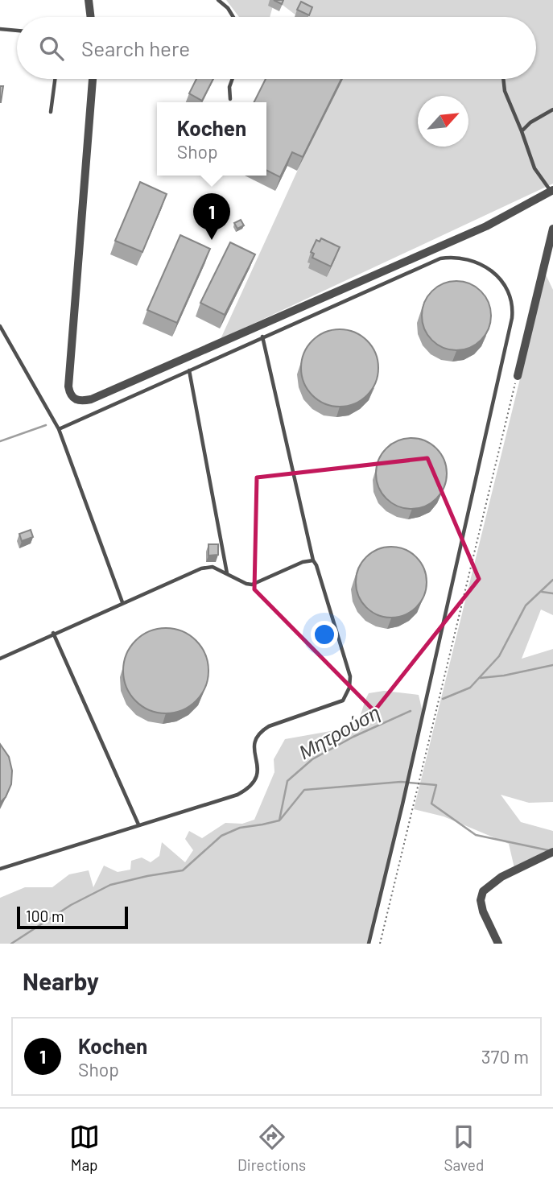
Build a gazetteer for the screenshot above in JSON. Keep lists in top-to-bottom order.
{
  "water": ["Μητρούση"],
  "scale_bar": "100 m",
  "north": "top right",
  "page": {
    "search": "Search here",
    "popup": ["Kochen", "Shop"],
    "pins": "1",
    "scale": "100 m",
    "heading": "Nearby",
    "list": [
      {
        "mark": "1",
        "name": "Kochen",
        "note": "Shop",
        "value": "370 m"
      }
    ],
    "nav": ["Map", "Directions", "Saved"]
  }
}
